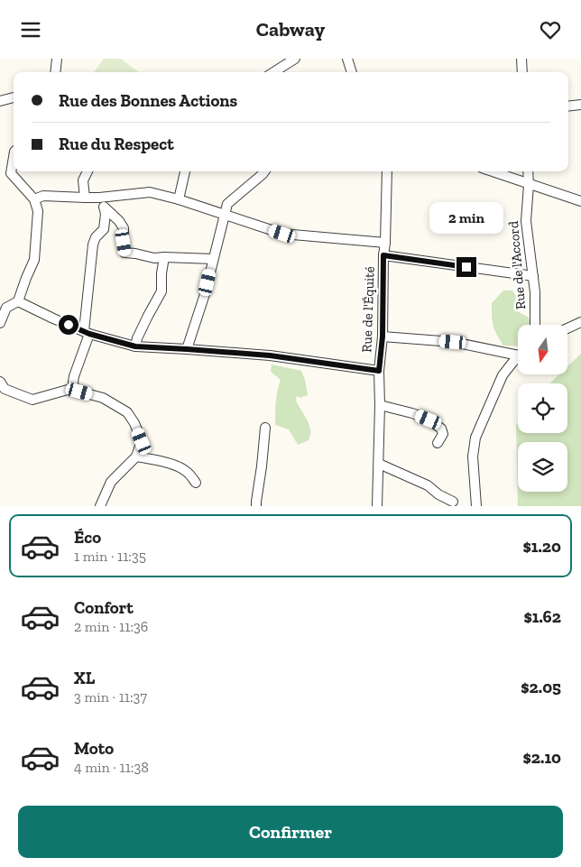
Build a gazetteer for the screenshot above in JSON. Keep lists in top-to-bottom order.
{
  "streets": {
    "street": ["Rue de l'Accord", "Rue de l'Équité"]
  },
  "north": "bottom",
  "page": {
    "header": "Cabway",
    "banner": ["Rue des Bonnes Actions", "Rue du Respect"],
    "bubble": "2 min",
    "list": [
      {
        "name": "Éco",
        "note": "1 min · 11:35",
        "value": "$1.20"
      },
      {
        "name": "Confort",
        "note": "2 min · 11:36",
        "value": "$1.62"
      },
      {
        "name": "XL",
        "note": "3 min · 11:37",
        "value": "$2.05"
      },
      {
        "name": "Moto",
        "note": "4 min · 11:38",
        "value": "$2.10"
      }
    ],
    "buttons": "Confirmer"
  }
}
